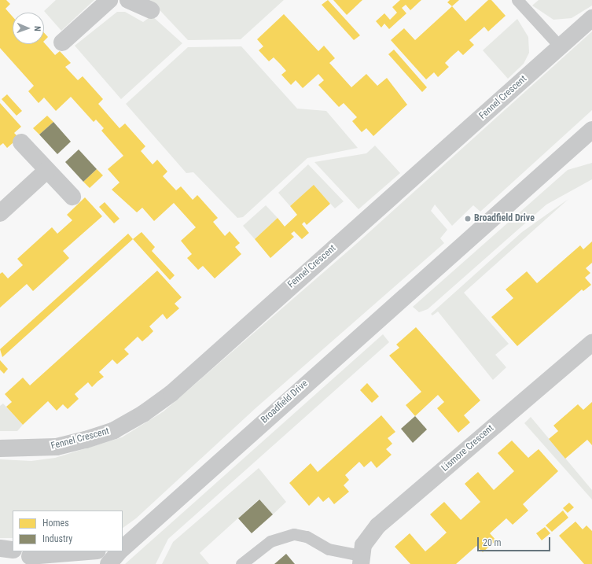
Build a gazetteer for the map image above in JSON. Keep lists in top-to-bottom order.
{
  "streets": {
    "street": ["Fennel Crescent", "Broadfield Drive", "Lismore Crescent"]
  },
  "places": ["Broadfield Drive"],
  "legend": ["Homes", "Industry"],
  "scale_bar": "20 m",
  "north": "right"
}
